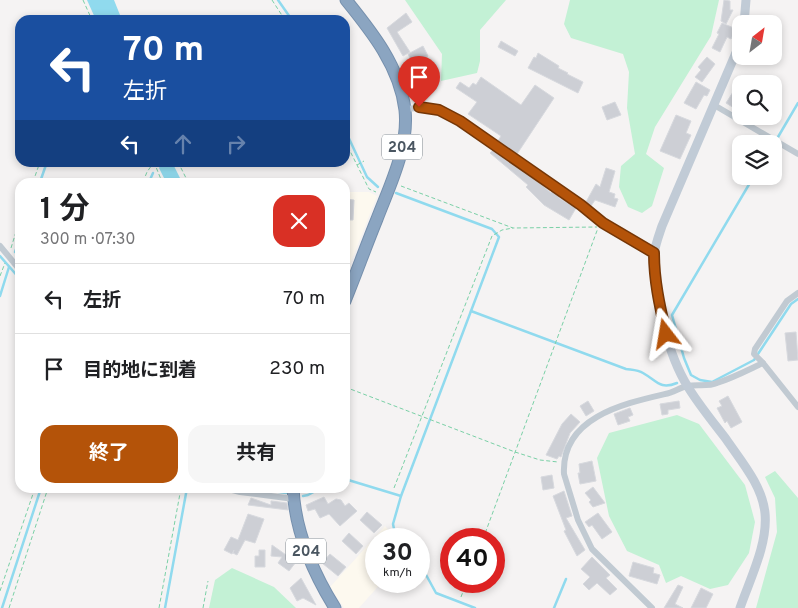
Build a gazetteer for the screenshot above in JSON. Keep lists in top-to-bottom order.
{
  "streets": {
    "highway": ["204"]
  },
  "north": "top right",
  "page": {
    "turn": ["70 m", "左折"],
    "heading": ["1 分", "300 m · 07:30"],
    "list": [
      {
        "name": "左折",
        "value": "70 m"
      },
      {
        "name": "目的地に到着",
        "value": "230 m"
      }
    ],
    "buttons": ["終了", "共有"],
    "speed": "30 km/h",
    "limit": "40"
  }
}
